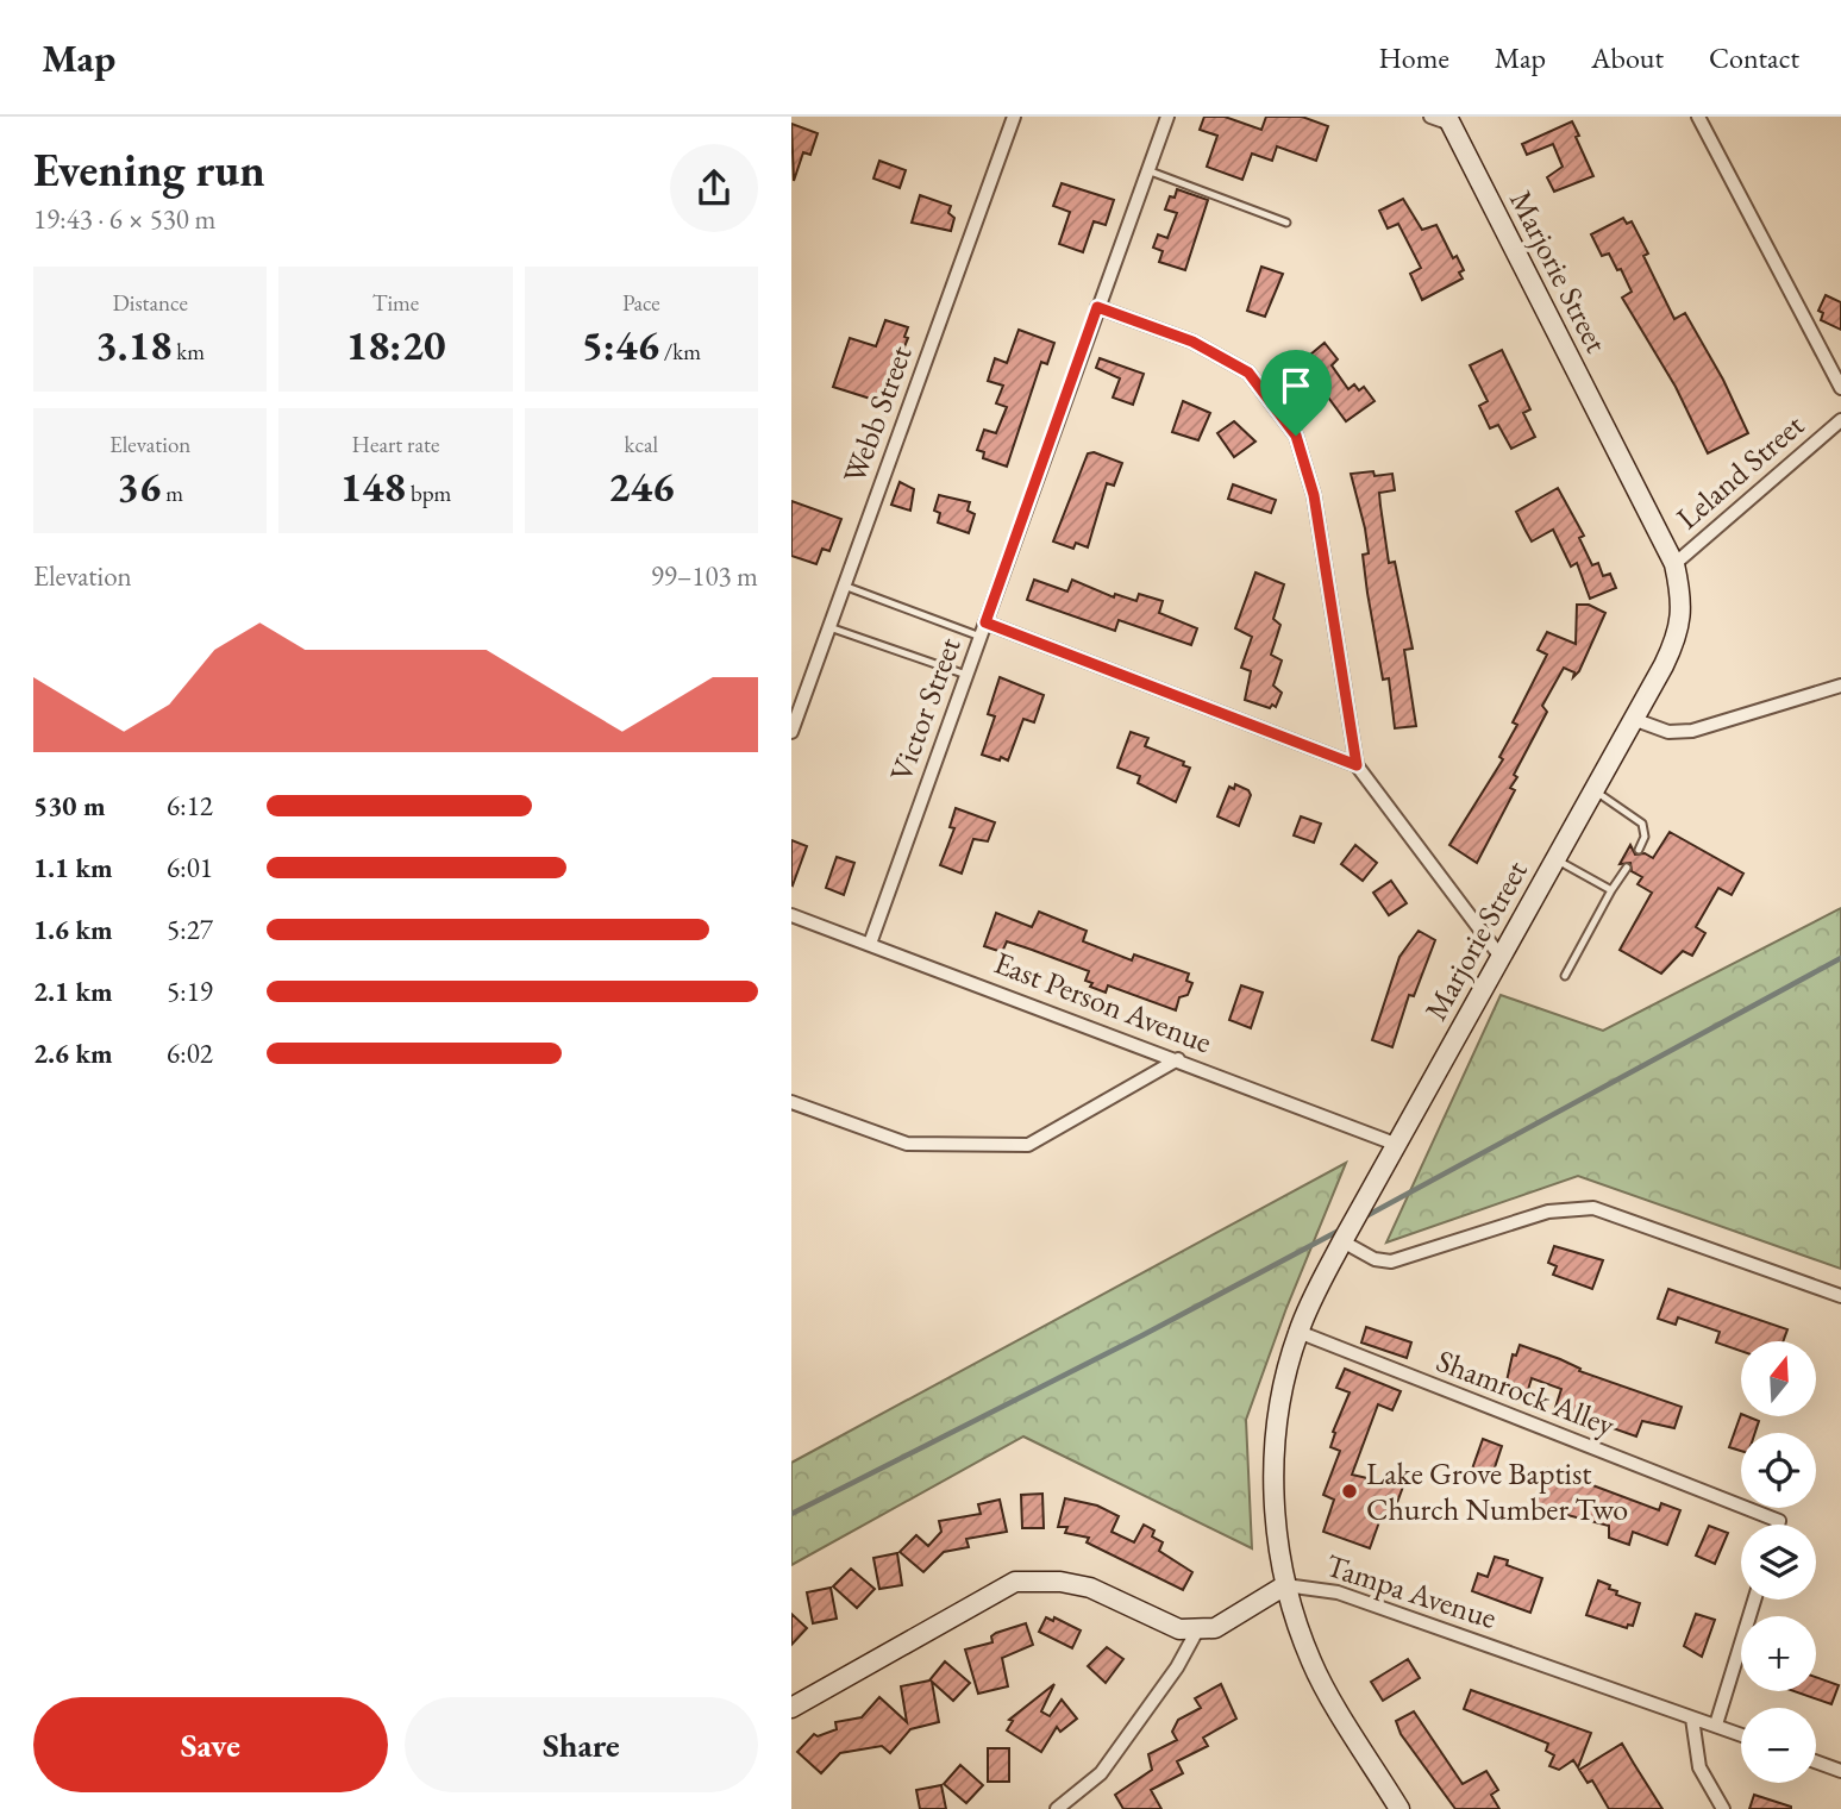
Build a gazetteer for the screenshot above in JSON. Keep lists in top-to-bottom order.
{
  "streets": {
    "street": [
      "Marjorie Street",
      "Webb Street",
      "Leland Street",
      "Victor Street",
      "East Person Avenue",
      "Shamrock Alley",
      "Tampa Avenue"
    ]
  },
  "crossings": [
    ["Marjorie Street", "Leland Street"],
    ["Marjorie Street", "East Person Avenue"],
    ["Marjorie Street", "Shamrock Alley"],
    ["Marjorie Street", "Tampa Avenue"],
    ["Victor Street", "East Person Avenue"]
  ],
  "places": ["Lake Grove Baptist Church Number Two"],
  "north": "top",
  "page": {
    "header": "Map",
    "nav": [
      "Home",
      "Map",
      "About",
      "Contact"
    ],
    "heading": ["Evening run", "19:43 · 6 × 530 m"],
    "stats": [
      ["Distance", "3.18 km"],
      ["Time", "18:20"],
      ["Pace", "5:46 /km"],
      ["Elevation", "36 m"],
      ["Heart rate", "148 bpm"],
      ["kcal", "246"]
    ],
    "chart": ["Elevation", "99–103 m"],
    "list": [
      {
        "name": "530 m",
        "note": "6:12"
      },
      {
        "name": "1.1 km",
        "note": "6:01"
      },
      {
        "name": "1.6 km",
        "note": "5:27"
      },
      {
        "name": "2.1 km",
        "note": "5:19"
      },
      {
        "name": "2.6 km",
        "note": "6:02"
      }
    ],
    "map_buttons": ["+", "−"],
    "buttons": ["Save", "Share"]
  }
}
